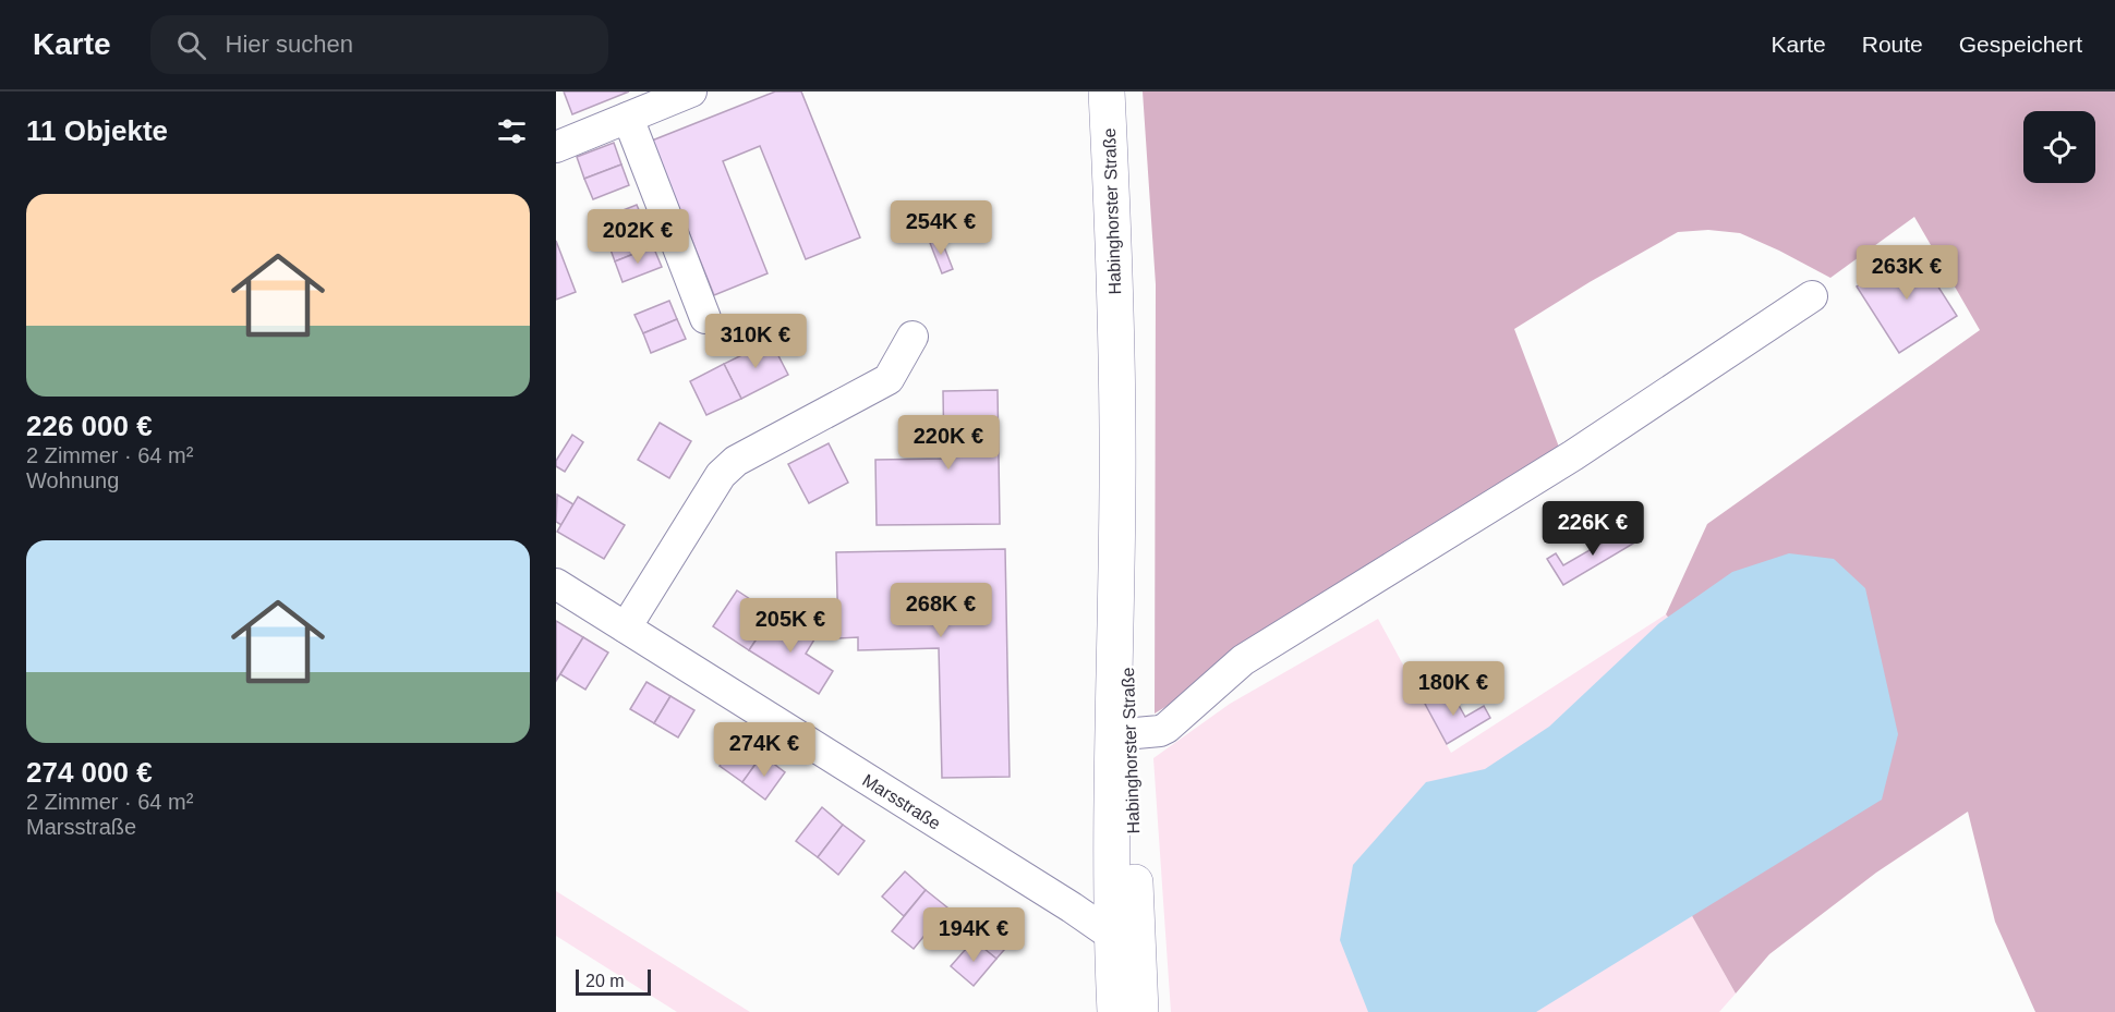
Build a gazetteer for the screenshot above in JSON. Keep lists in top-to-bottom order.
{
  "streets": {
    "main road": ["Habinghorster Straße"],
    "street": ["Marsstraße"]
  },
  "crossings": [
    ["Habinghorster Straße", "Marsstraße"]
  ],
  "scale_bar": "20 m",
  "page": {
    "header": "Karte",
    "search": "Hier suchen",
    "nav": ["Karte", "Route", "Gespeichert"],
    "heading": "11 Objekte",
    "list": [
      {
        "name": "226 000 €",
        "note": "2 Zimmer · 64 m² · Wohnung"
      },
      {
        "name": "274 000 €",
        "note": "2 Zimmer · 64 m² · Marsstraße"
      }
    ],
    "price": [
      "254K €",
      "202K €",
      "263K €",
      "310K €",
      "220K €",
      "226K €",
      "268K €",
      "205K €",
      "180K €",
      "274K €",
      "194K €"
    ],
    "scale": "20 m"
  }
}
